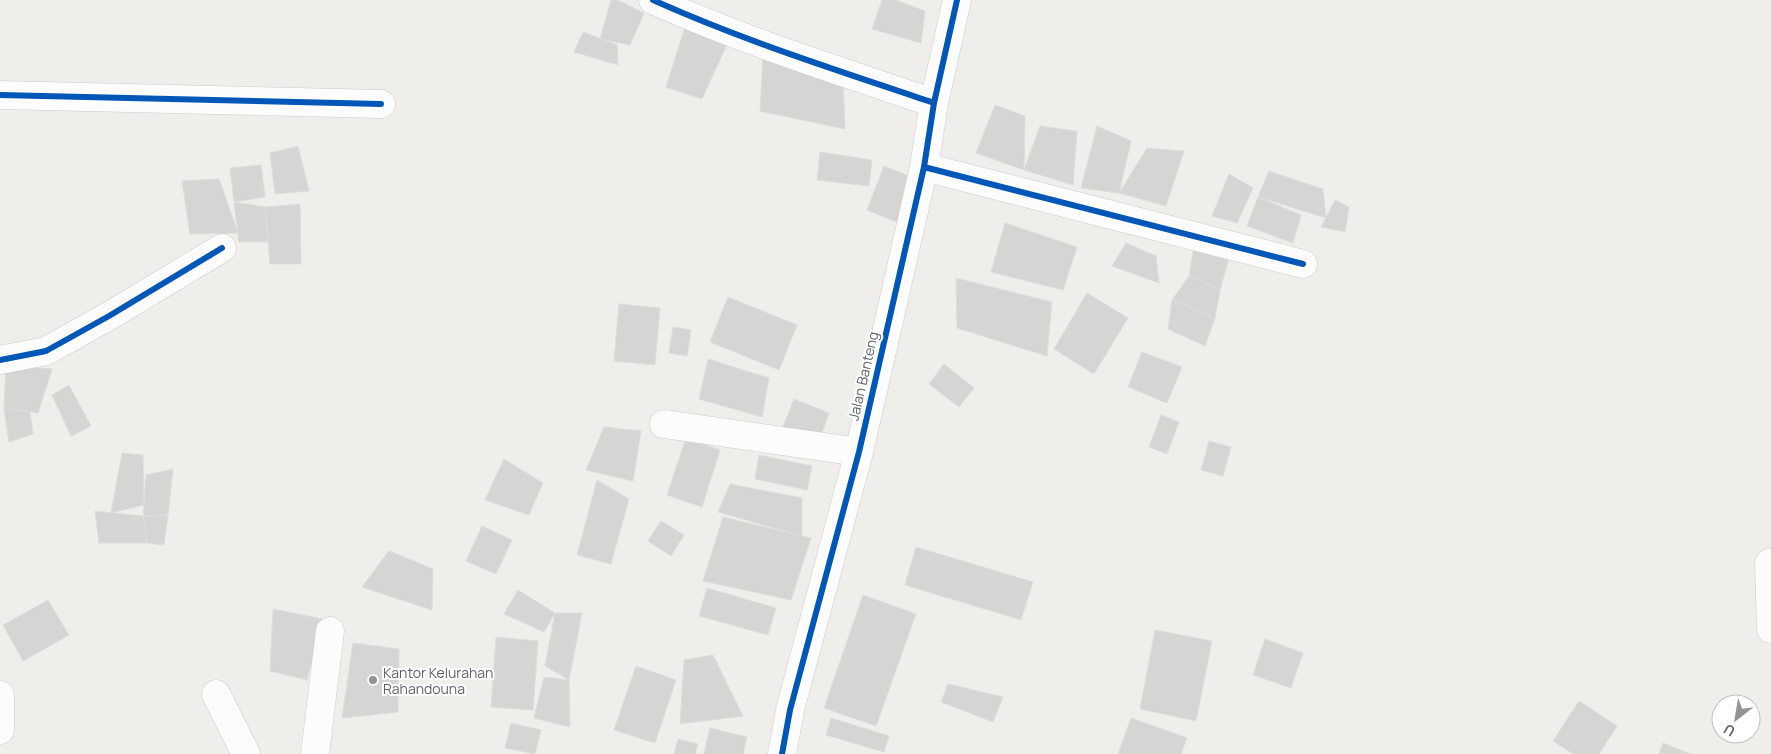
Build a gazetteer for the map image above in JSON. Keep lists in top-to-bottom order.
{
  "streets": {
    "street": ["Jalan Banteng"]
  },
  "places": ["Kantor Kelurahan Rahandouna"],
  "north": "bottom left"
}
